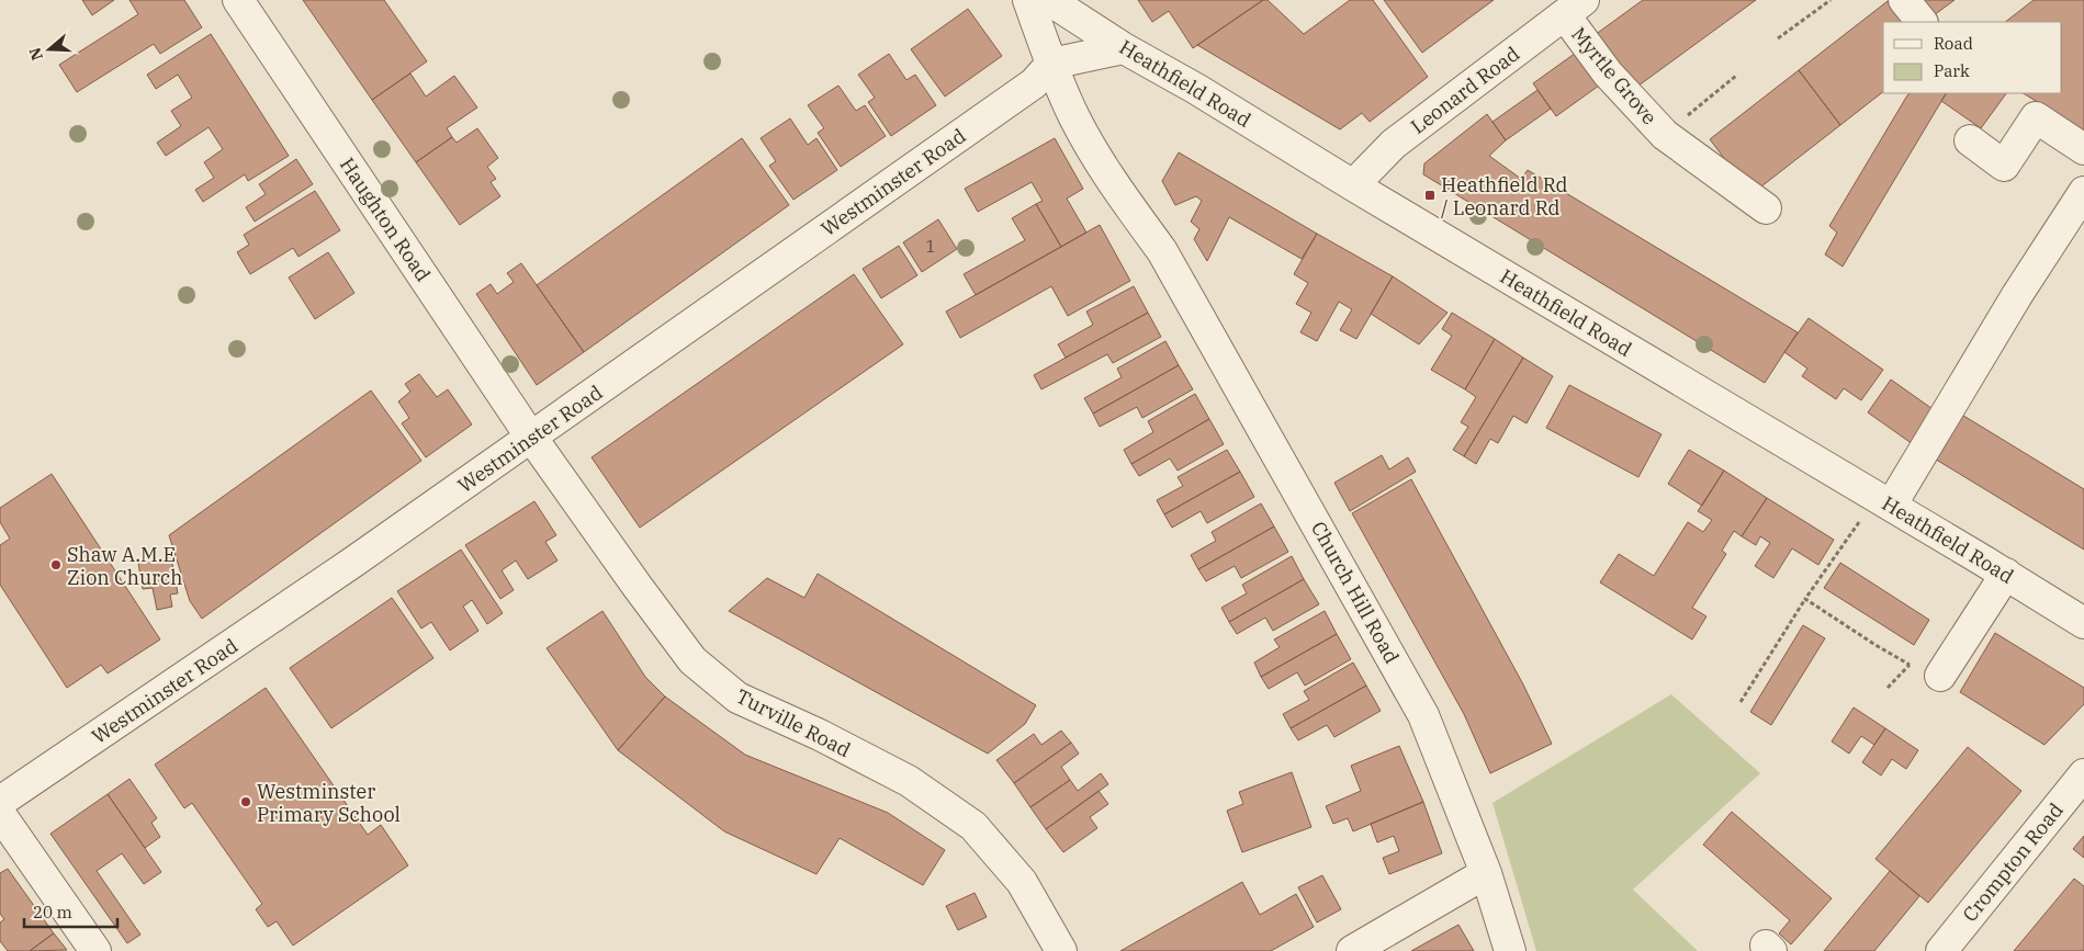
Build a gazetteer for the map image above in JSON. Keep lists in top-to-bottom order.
{
  "streets": {
    "street": [
      "Myrtle Grove",
      "Heathfield Road",
      "Leonard Road",
      "Westminster Road",
      "Haughton Road",
      "Church Hill Road",
      "Turville Road",
      "Crompton Road"
    ]
  },
  "crossings": [
    ["Myrtle Grove", "Leonard Road"],
    ["Heathfield Road", "Leonard Road"],
    ["Westminster Road", "Haughton Road"],
    ["Westminster Road", "Church Hill Road"],
    ["Westminster Road", "Turville Road"],
    ["Haughton Road", "Turville Road"]
  ],
  "places": {
    "transit": ["Heathfield Rd / Leonard Rd"],
    "other": ["Shaw A.M.E Zion Church", "Westminster Primary School"]
  },
  "house_numbers": ["1"],
  "legend": ["Road", "Park"],
  "scale_bar": "20 m",
  "north": "left"
}
